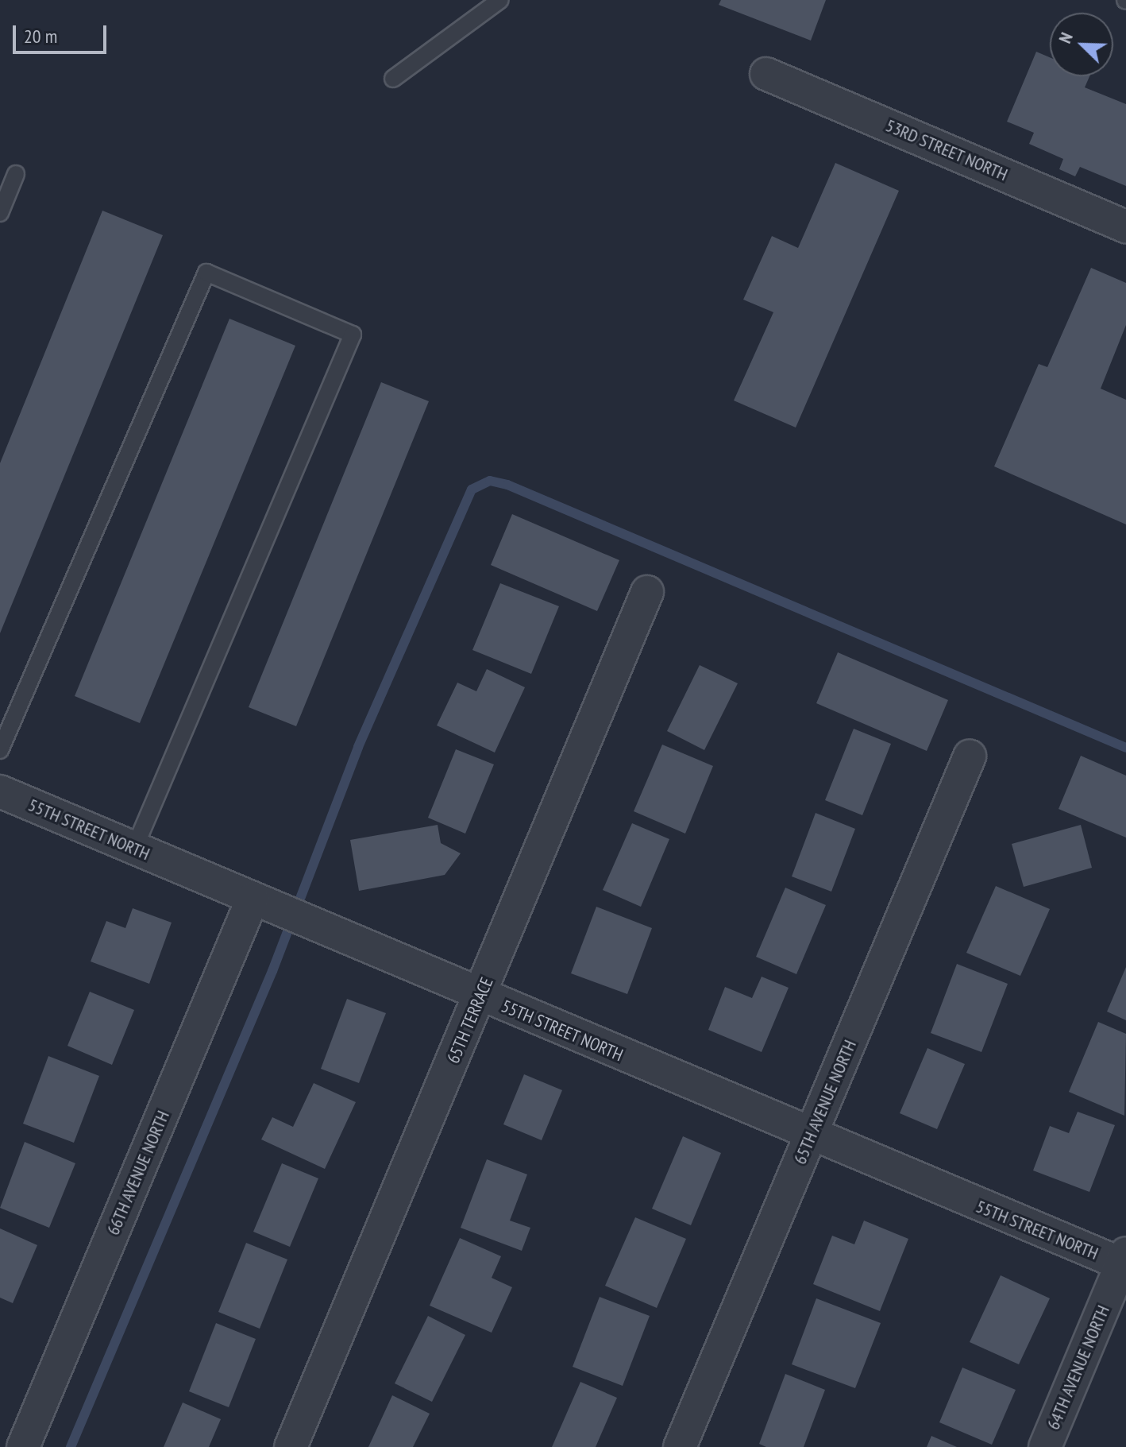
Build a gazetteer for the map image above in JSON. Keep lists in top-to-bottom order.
{
  "streets": {
    "street": [
      "53RD STREET NORTH",
      "55TH STREET NORTH",
      "65TH TERRACE",
      "65TH AVENUE NORTH",
      "66TH AVENUE NORTH",
      "64TH AVENUE NORTH"
    ]
  },
  "crossings": [
    ["55TH STREET NORTH", "65TH TERRACE"],
    ["55TH STREET NORTH", "65TH AVENUE NORTH"],
    ["55TH STREET NORTH", "66TH AVENUE NORTH"],
    ["55TH STREET NORTH", "64TH AVENUE NORTH"]
  ],
  "scale_bar": "20 m",
  "north": "top left"
}
